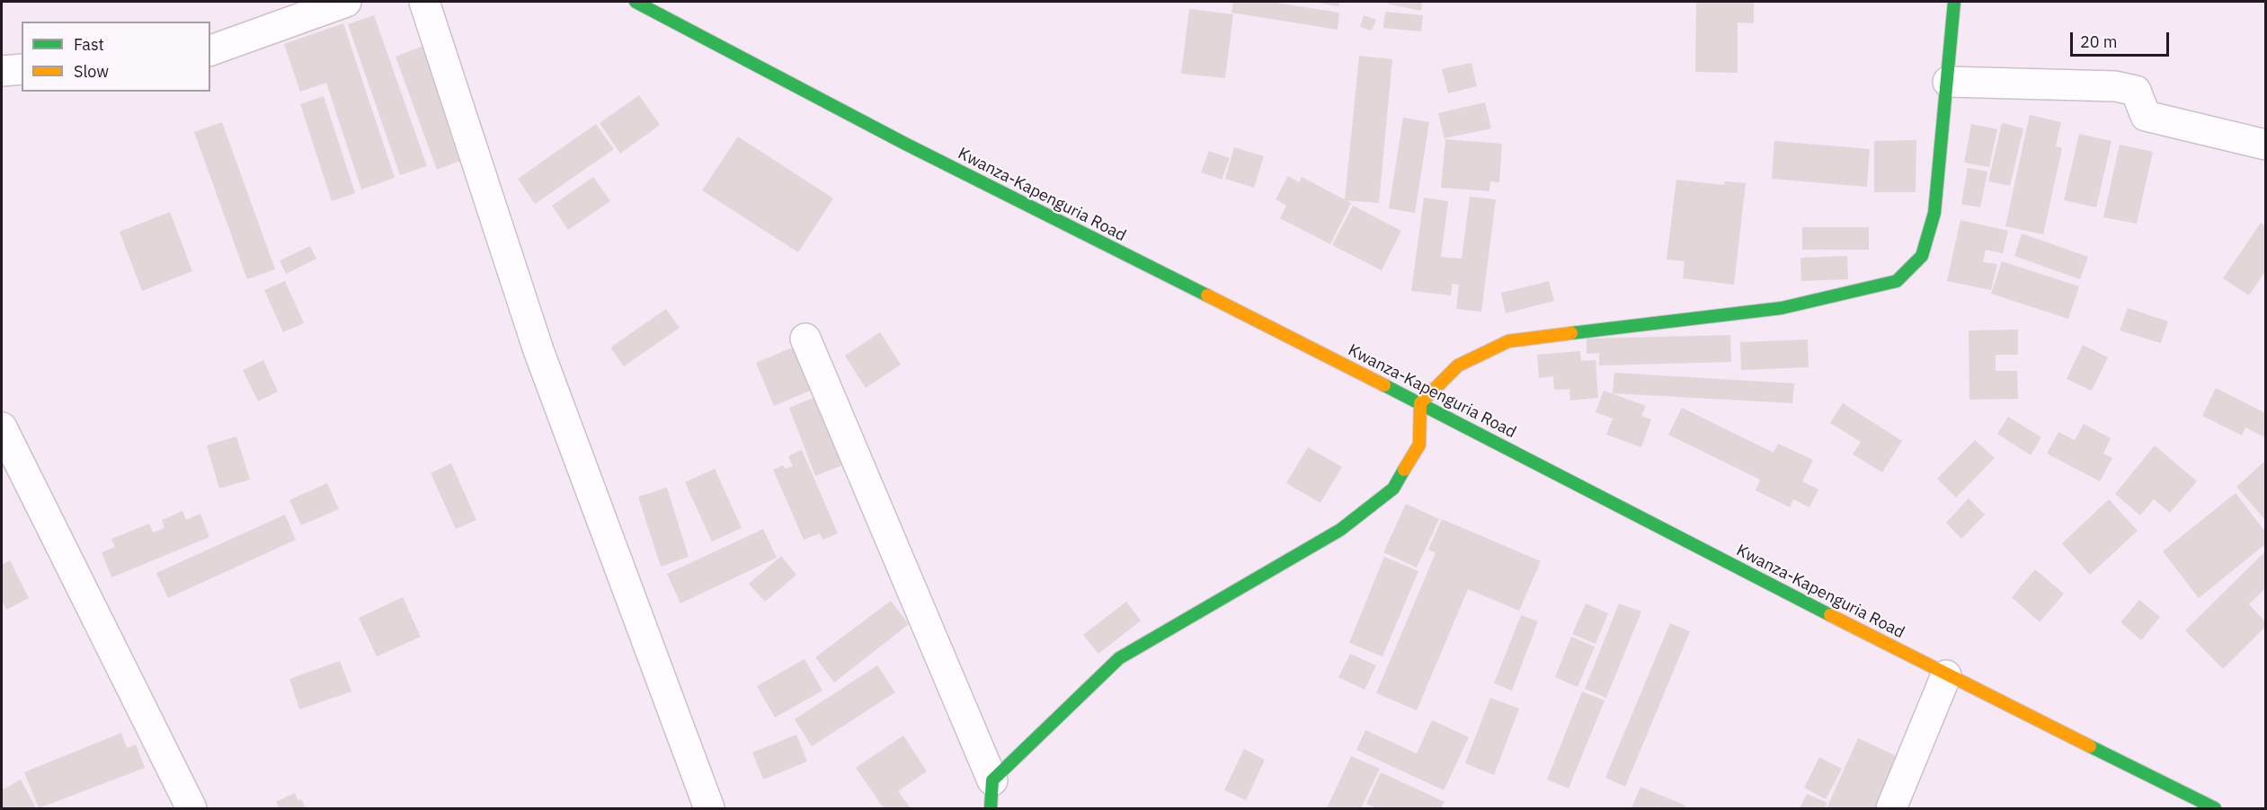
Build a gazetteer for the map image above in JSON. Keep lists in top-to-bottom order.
{
  "streets": {
    "street": ["Kwanza-Kapenguria Road"]
  },
  "legend": ["Fast", "Slow"],
  "scale_bar": "20 m"
}
